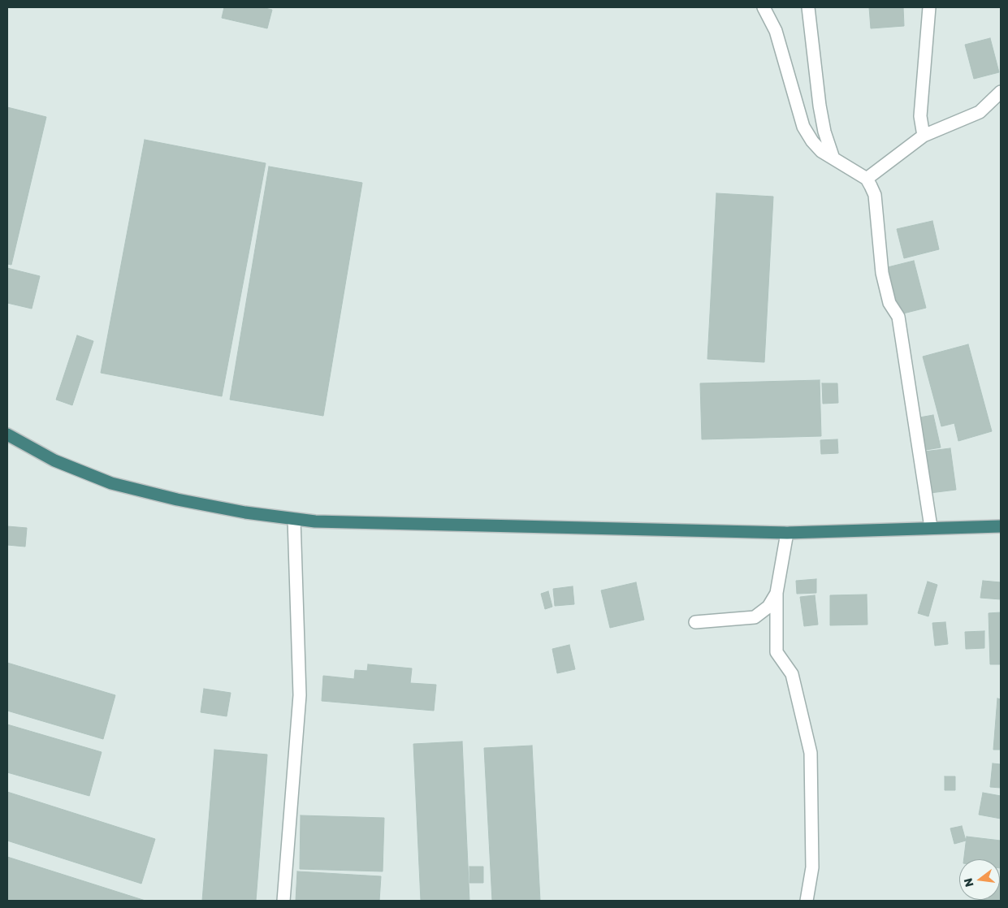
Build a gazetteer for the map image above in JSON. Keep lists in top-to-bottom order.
{
  "north": "left"
}
